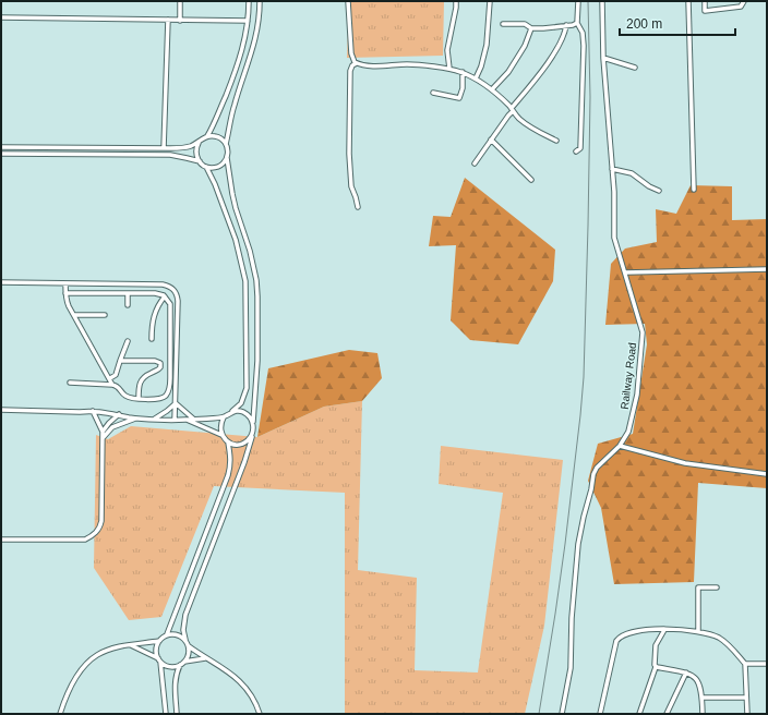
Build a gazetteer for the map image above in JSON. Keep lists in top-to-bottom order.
{
  "streets": {
    "street": ["Railway Road"]
  },
  "scale_bar": "200 m"
}
